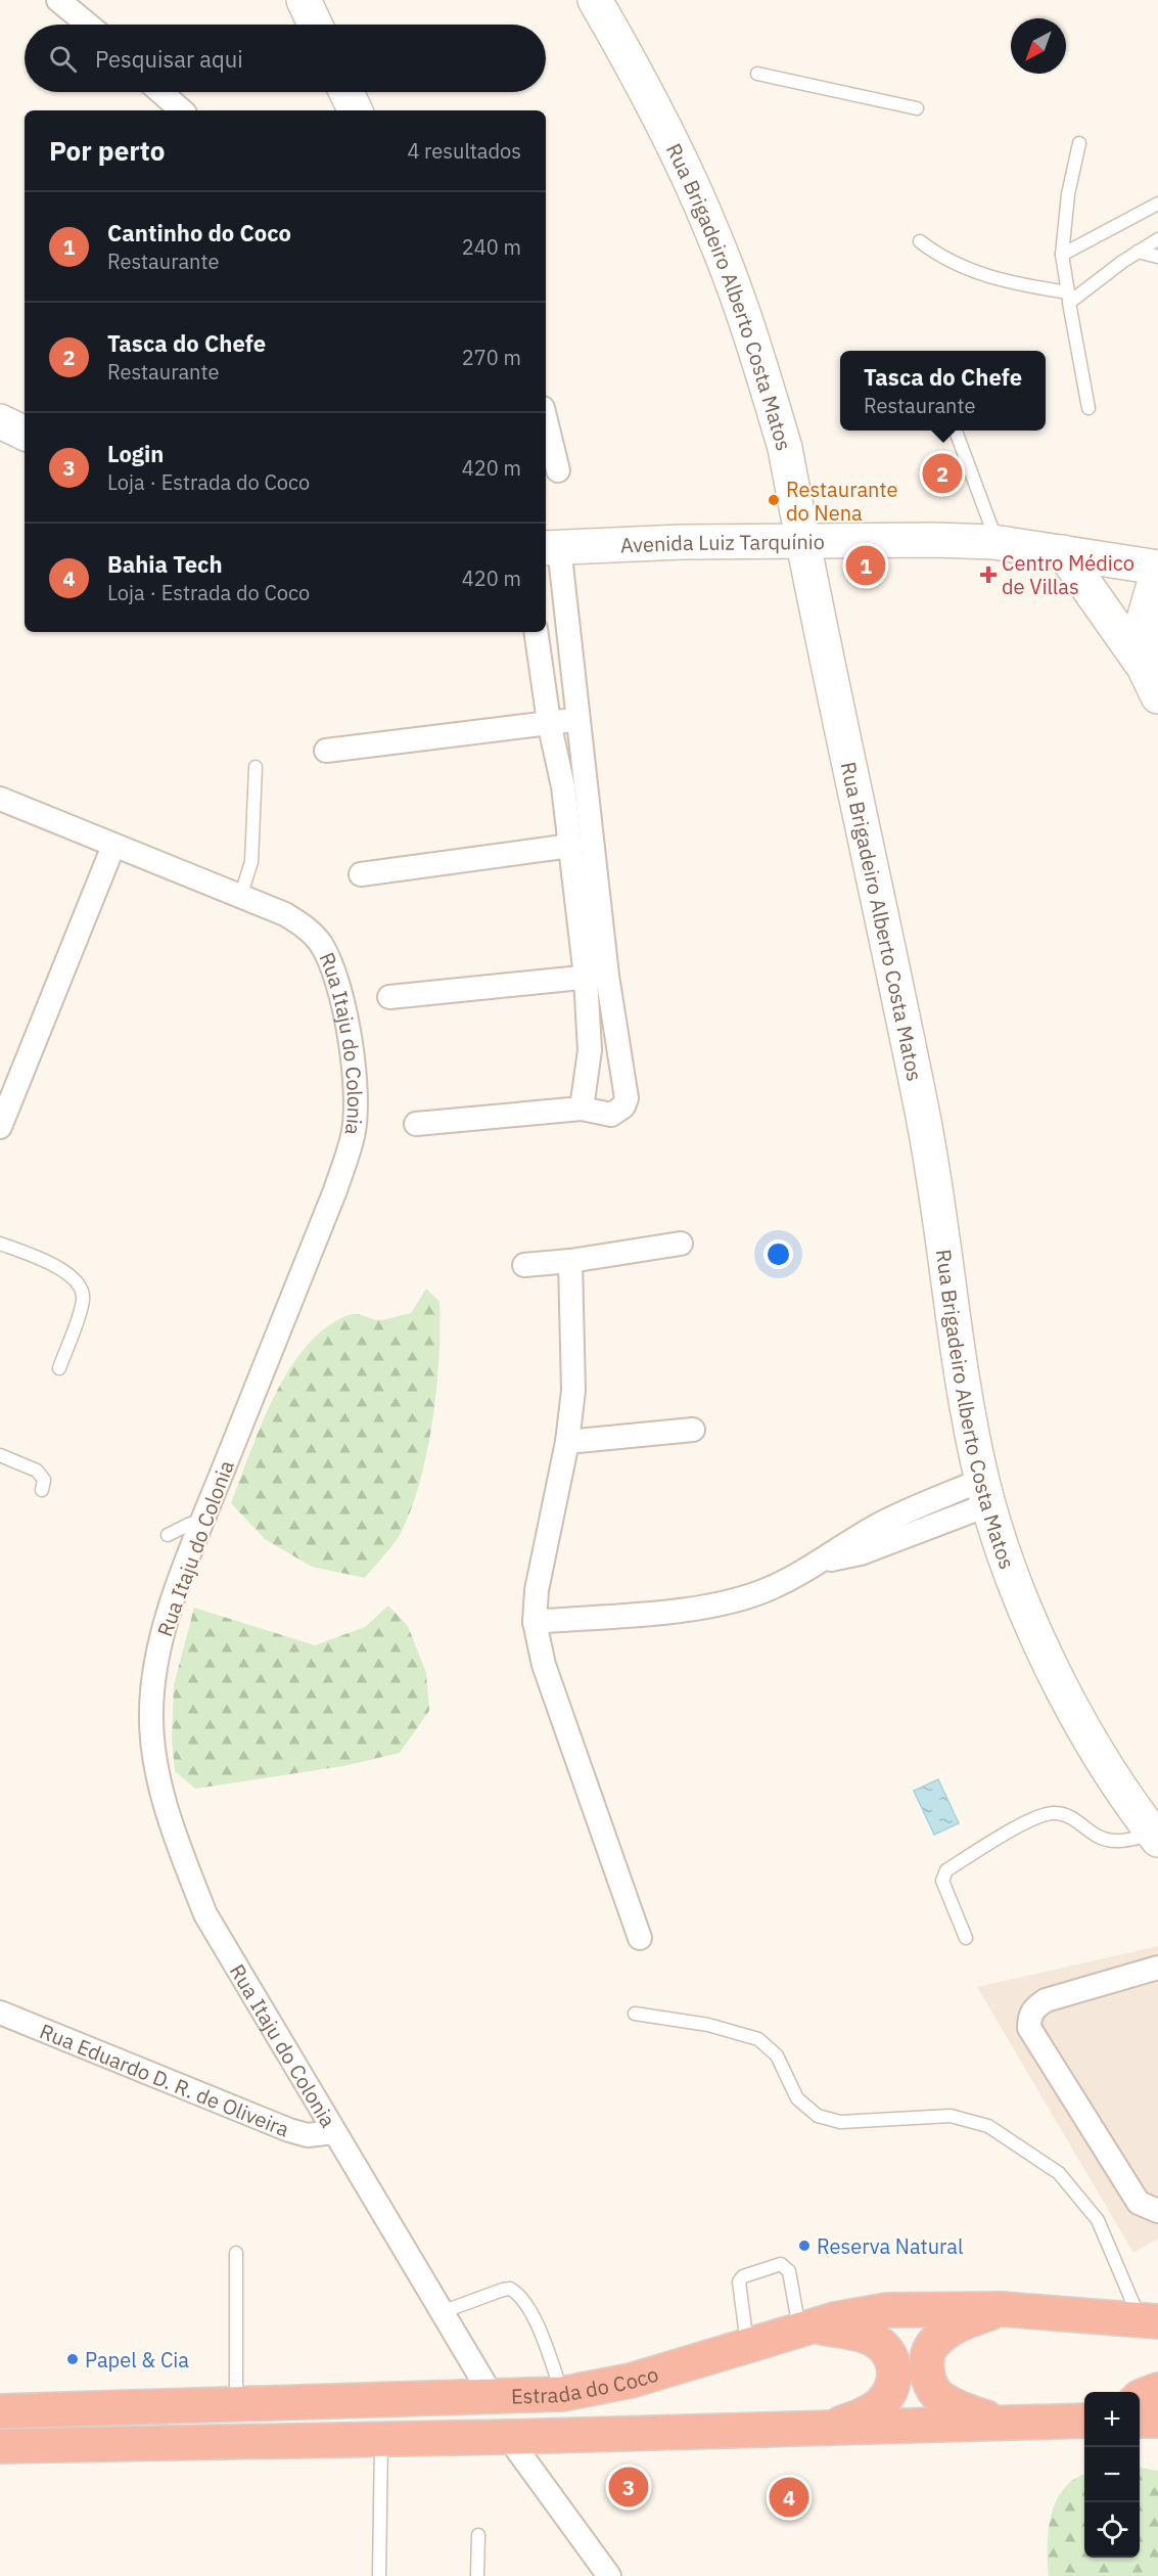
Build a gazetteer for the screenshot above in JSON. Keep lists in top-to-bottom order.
{
  "streets": {
    "highway": ["Estrada do Coco"],
    "street": [
      "Rua Brigadeiro Alberto Costa Matos",
      "Avenida Luiz Tarquínio",
      "Rua Itaju do Colonia",
      "Rua Eduardo D. R. de Oliveira"
    ]
  },
  "crossings": [
    ["Rua Brigadeiro Alberto Costa Matos", "Avenida Luiz Tarquínio"],
    ["Rua Itaju do Colonia", "Rua Eduardo D. R. de Oliveira"],
    ["Rua Itaju do Colonia", "Estrada do Coco"]
  ],
  "places": {
    "other": ["Restaurante do Nena", "Reserva Natural", "Papel & Cia"],
    "health": ["Centro Médico de Villas"]
  },
  "north": "bottom left",
  "page": {
    "search": "Pesquisar aqui",
    "heading": ["Por perto", "4 resultados"],
    "list": [
      {
        "mark": "1",
        "name": "Cantinho do Coco",
        "note": "Restaurante",
        "value": "240 m"
      },
      {
        "mark": "2",
        "name": "Tasca do Chefe",
        "note": "Restaurante",
        "value": "270 m"
      },
      {
        "mark": "3",
        "name": "Login",
        "note": "Loja · Estrada do Coco",
        "value": "420 m"
      },
      {
        "mark": "4",
        "name": "Bahia Tech",
        "note": "Loja · Estrada do Coco",
        "value": "420 m"
      }
    ],
    "popup": ["Tasca do Chefe", "Restaurante"],
    "pins": [
      "2",
      "1",
      "3",
      "4"
    ],
    "map_buttons": ["+", "−"]
  }
}
